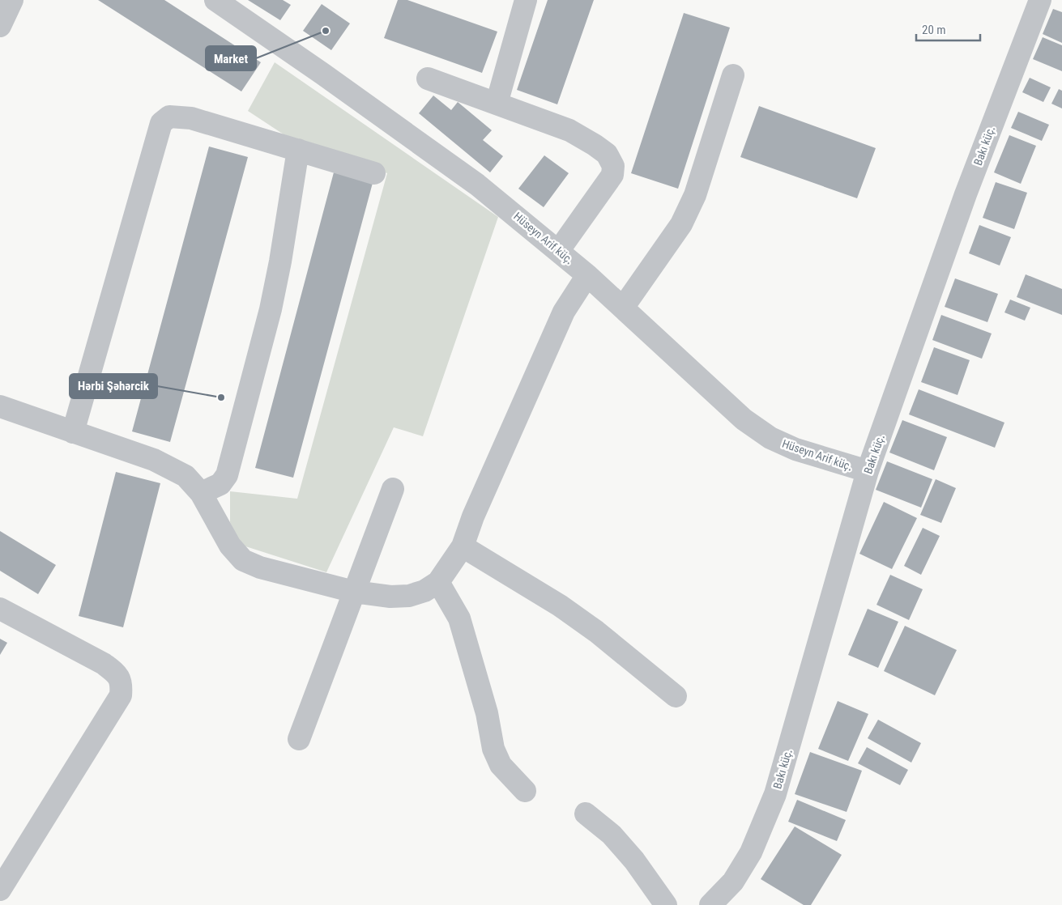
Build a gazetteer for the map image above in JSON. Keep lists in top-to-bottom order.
{
  "streets": {
    "street": ["Bakı küç.", "Hüseyn Arif küç."]
  },
  "crossings": [
    ["Bakı küç.", "Hüseyn Arif küç."]
  ],
  "places": ["Market", "Hərbi Şəhərcik"],
  "scale_bar": "20 m"
}
